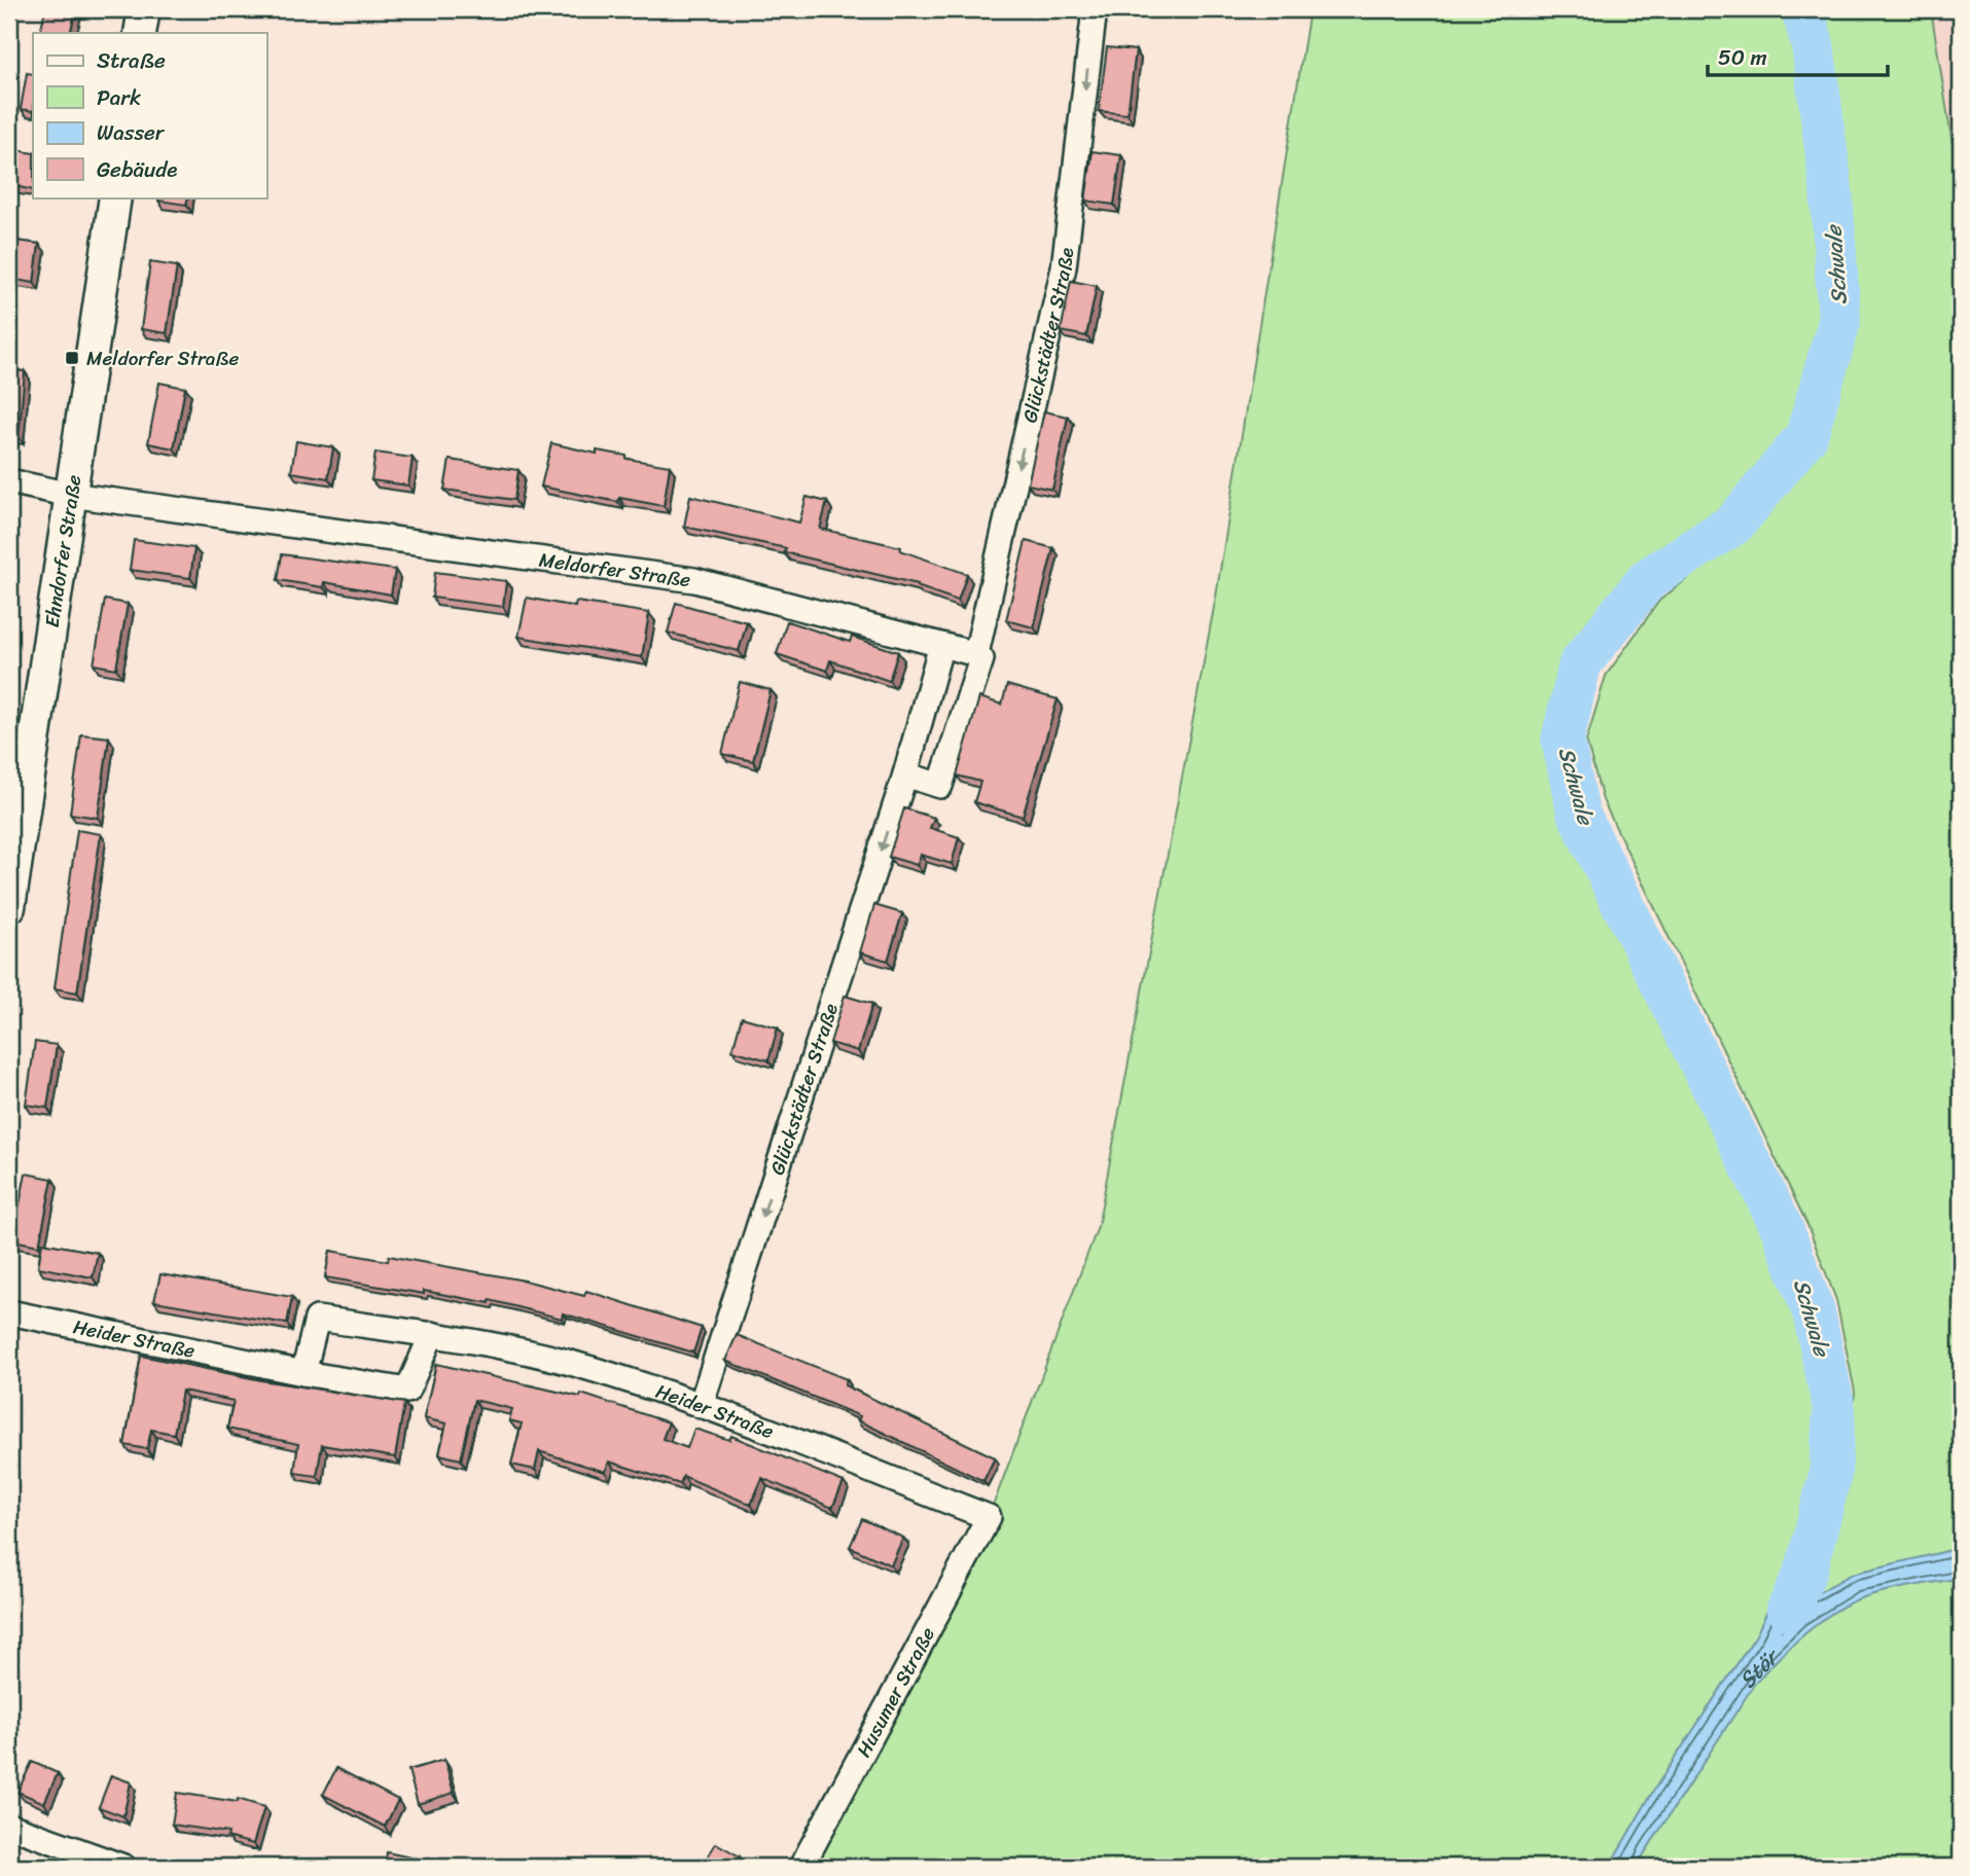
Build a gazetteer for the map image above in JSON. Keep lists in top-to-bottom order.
{
  "streets": {
    "street": [
      "Glückstädter Straße",
      "Ehndorfer Straße",
      "Meldorfer Straße",
      "Heider Straße",
      "Husumer Straße"
    ]
  },
  "crossings": [
    ["Glückstädter Straße", "Meldorfer Straße"],
    ["Glückstädter Straße", "Heider Straße"],
    ["Ehndorfer Straße", "Meldorfer Straße"],
    ["Heider Straße", "Husumer Straße"]
  ],
  "one_way": ["Glückstädter Straße"],
  "water": ["Schwale", "Stör"],
  "places": {
    "transit": ["Meldorfer Straße"]
  },
  "legend": [
    "Straße",
    "Park",
    "Wasser",
    "Gebäude"
  ],
  "scale_bar": "50 m"
}
